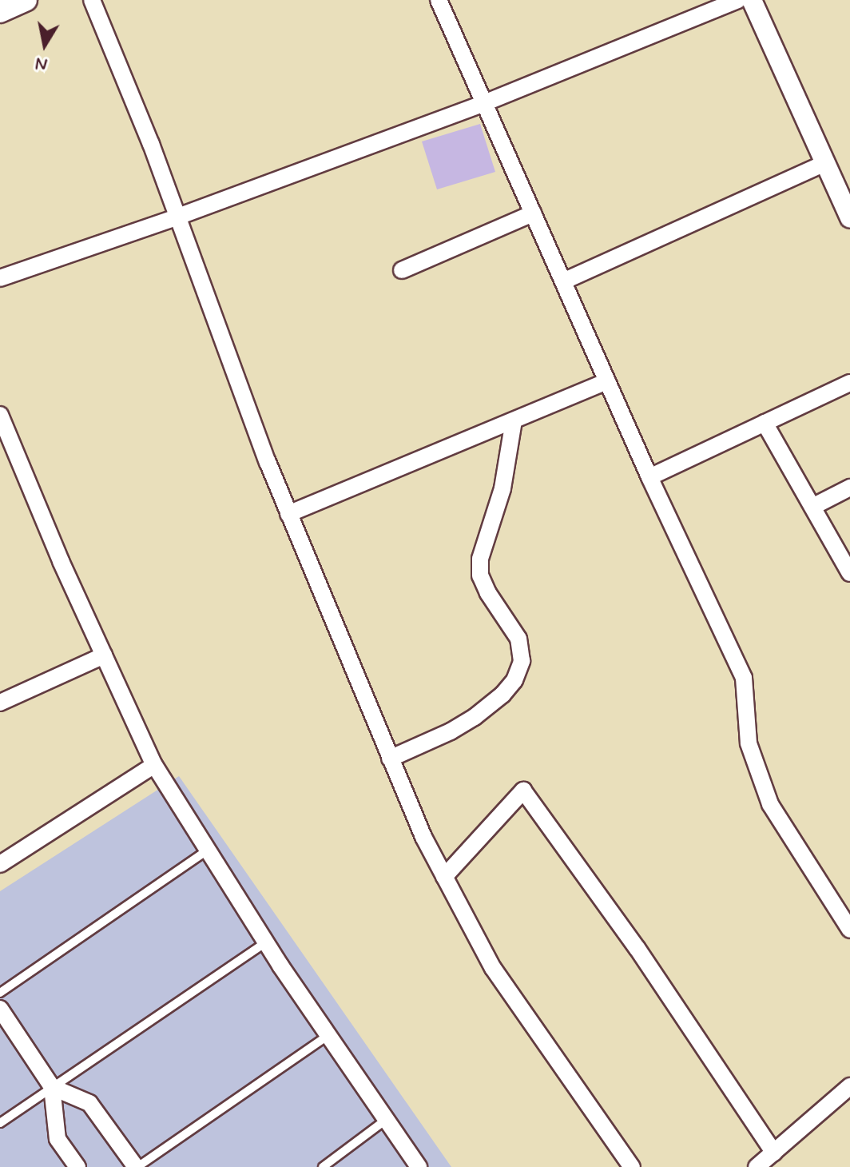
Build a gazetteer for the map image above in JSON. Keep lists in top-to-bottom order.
{
  "north": "bottom"
}
